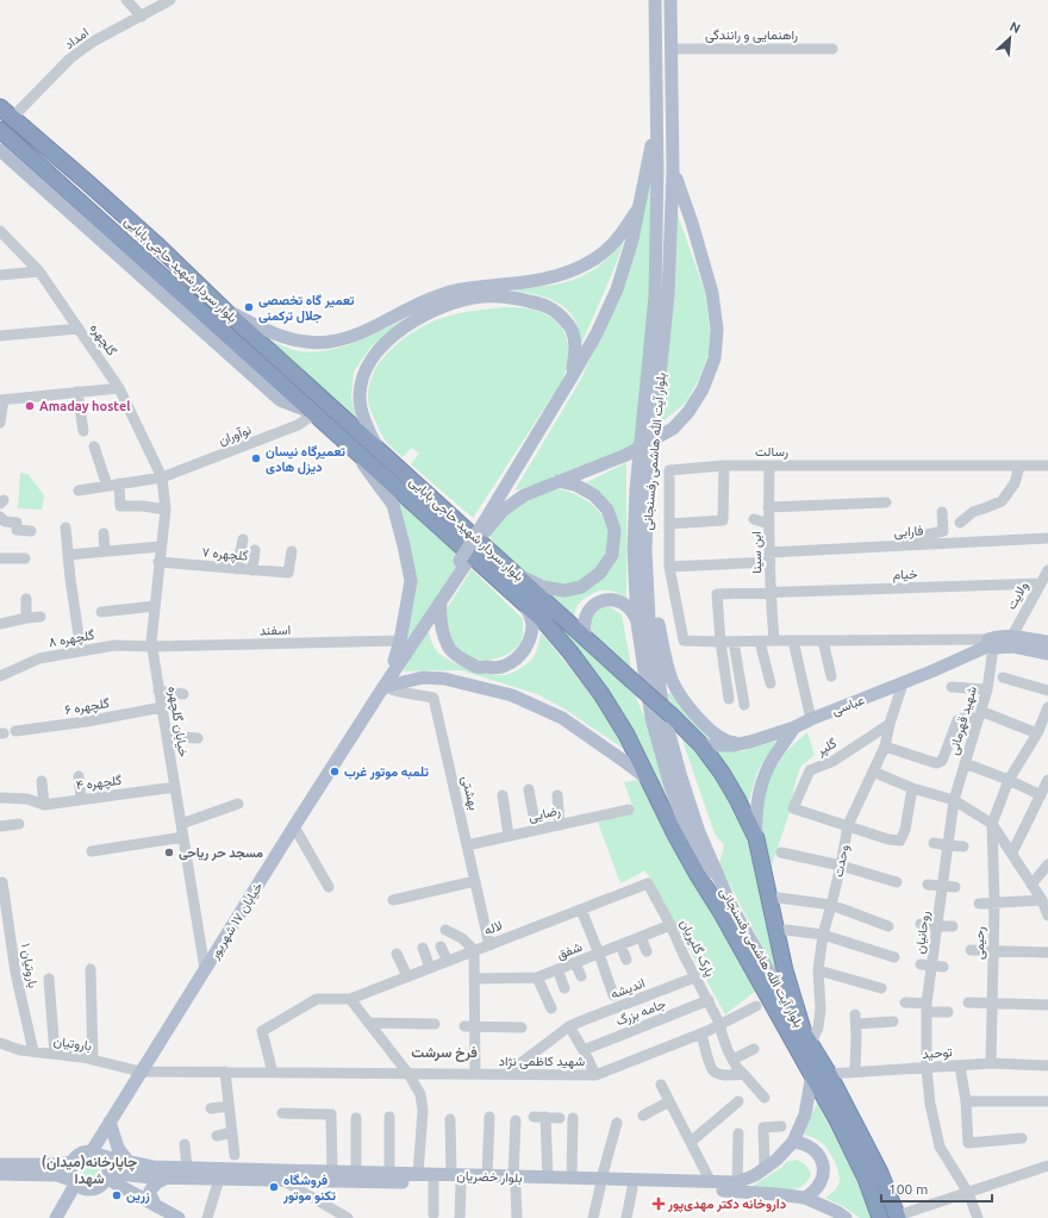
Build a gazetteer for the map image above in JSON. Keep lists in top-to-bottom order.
{
  "streets": {
    "highway": ["بلوار سردار شهید حاجی بابایی", "بلوار آیت الله هاشمی رفسنجانی"],
    "main road": ["عباسی", "خیابان ۱۷ شهریور", "بلوار خضریان"],
    "street": [
      "راهنمایی و رانندگی",
      "امداد",
      "گلچهره",
      "نوآوران",
      "رسالت",
      "فارابی",
      "ابن سینا",
      "گلچهره ۷",
      "خیام",
      "ولایت",
      "اسفند",
      "گلچهره ۸",
      "گلچهره ۶",
      "شهید قهرمانی",
      "خیابان گلچهره",
      "گلپر",
      "گلچهره ۴",
      "بهشتی",
      "رضایی",
      "وحدت",
      "لاله",
      "روحانیان",
      "رحیمی",
      "پارک گلپریان",
      "شفق",
      "۱ باروتیان",
      "اندیشه",
      "جامه بزرگ",
      "باروتیان",
      "توحید",
      "شهید کاظمی نژاد"
    ]
  },
  "crossings": [
    ["راهنمایی و رانندگی", "بلوار آیت الله هاشمی رفسنجانی"],
    ["امداد", "بلوار سردار شهید حاجی بابایی"],
    ["بلوار سردار شهید حاجی بابایی", "نوآوران"],
    ["بلوار سردار شهید حاجی بابایی", "بلوار آیت الله هاشمی رفسنجانی"],
    ["بلوار سردار شهید حاجی بابایی", "عباسی"],
    ["بلوار سردار شهید حاجی بابایی", "وحدت"],
    ["گلچهره", "نوآوران"],
    ["گلچهره", "خیابان گلچهره"],
    ["نوآوران", "خیابان گلچهره"],
    ["بلوار آیت الله هاشمی رفسنجانی", "وحدت"],
    ["بلوار آیت الله هاشمی رفسنجانی", "توحید"],
    ["بلوار آیت الله هاشمی رفسنجانی", "بلوار خضریان"],
    ["رسالت", "فارابی"],
    ["رسالت", "ابن سینا"],
    ["رسالت", "خیام"],
    ["فارابی", "ابن سینا"],
    ["ابن سینا", "خیام"],
    ["گلچهره ۷", "خیابان گلچهره"],
    ["خیام", "ولایت"],
    ["اسفند", "گلچهره ۸"],
    ["اسفند", "خیابان گلچهره"],
    ["گلچهره ۸", "خیابان گلچهره"],
    ["عباسی", "شهید قهرمانی"],
    ["عباسی", "وحدت"],
    ["گلچهره ۶", "خیابان گلچهره"],
    ["شهید قهرمانی", "روحانیان"],
    ["خیابان گلچهره", "گلچهره ۴"],
    ["خیابان گلچهره", "خیابان ۱۷ شهریور"],
    ["گلپر", "وحدت"],
    ["بهشتی", "رضایی"],
    ["بهشتی", "خیابان ۱۷ شهریور"],
    ["بهشتی", "لاله"],
    ["خیابان ۱۷ شهریور", "باروتیان"],
    ["خیابان ۱۷ شهریور", "شهید کاظمی نژاد"],
    ["خیابان ۱۷ شهریور", "بلوار خضریان"],
    ["لاله", "پارک گلپریان"],
    ["روحانیان", "توحید"],
    ["رحیمی", "توحید"],
    ["پارک گلپریان", "شفق"],
    ["پارک گلپریان", "اندیشه"],
    ["پارک گلپریان", "جامه بزرگ"],
    ["پارک گلپریان", "شهید کاظمی نژاد"],
    ["۱ باروتیان", "باروتیان"],
    ["اندیشه", "شهید کاظمی نژاد"],
    ["باروتیان", "شهید کاظمی نژاد"]
  ],
  "districts": ["فرخ سرشت", "(چاپارخانه(میدان شهدا"],
  "places": {
    "other": [
      "تعمیر گاه تخصصی جلال ترکمنی",
      "Amaday hostel",
      "تعمیرگاه نیسان دیزل هادی",
      "تلمبه موتور غرب",
      "مسجد حر ریاحی",
      "فروشگاه تکنو موتور",
      "زرین"
    ],
    "health": ["داروخانه دکتر مهدی‌پور"]
  },
  "scale_bar": "100 m",
  "north": "top right"
}
